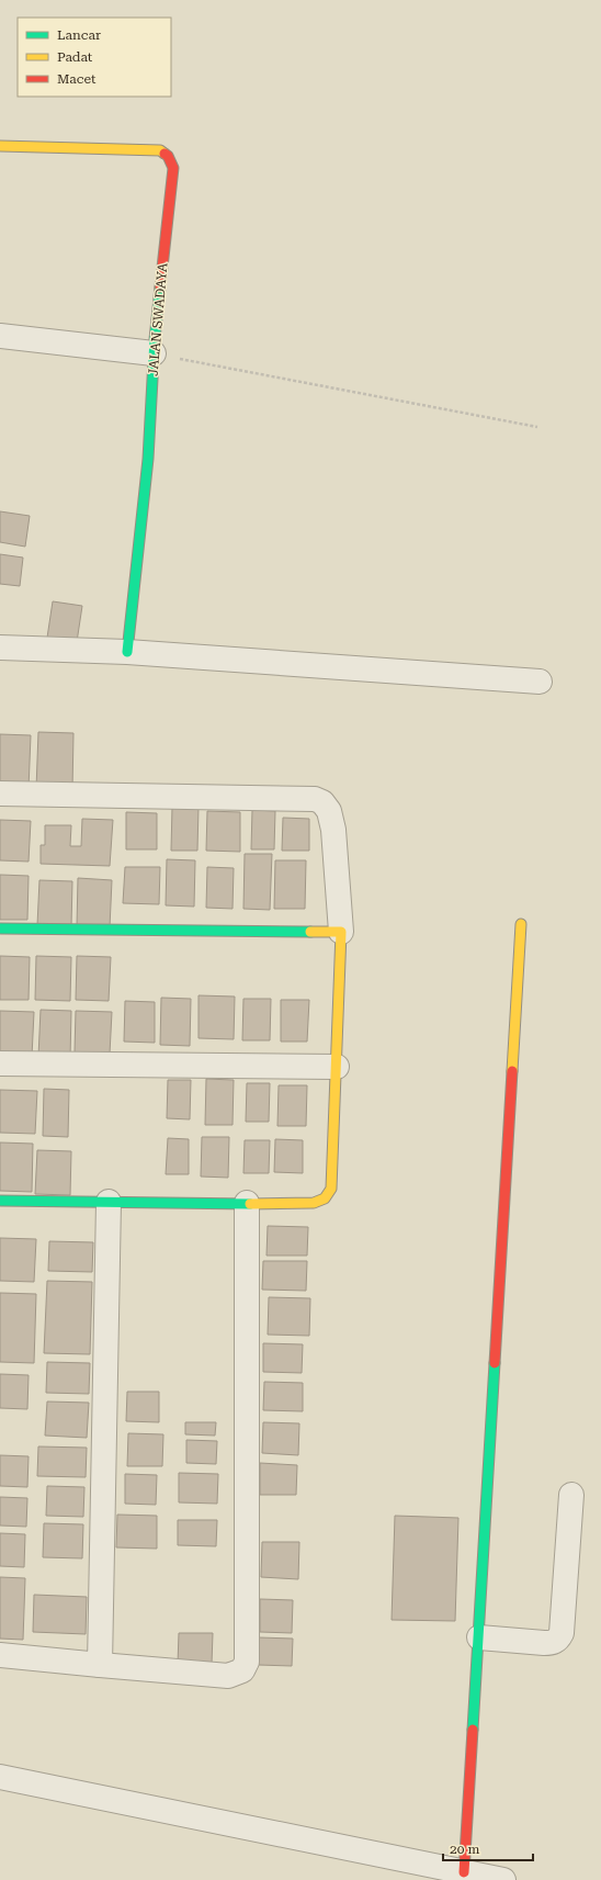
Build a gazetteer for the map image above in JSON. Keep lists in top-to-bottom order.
{
  "streets": {
    "street": ["JALAN SWADAYA"]
  },
  "legend": ["Lancar", "Padat", "Macet"],
  "scale_bar": "20 m"
}
